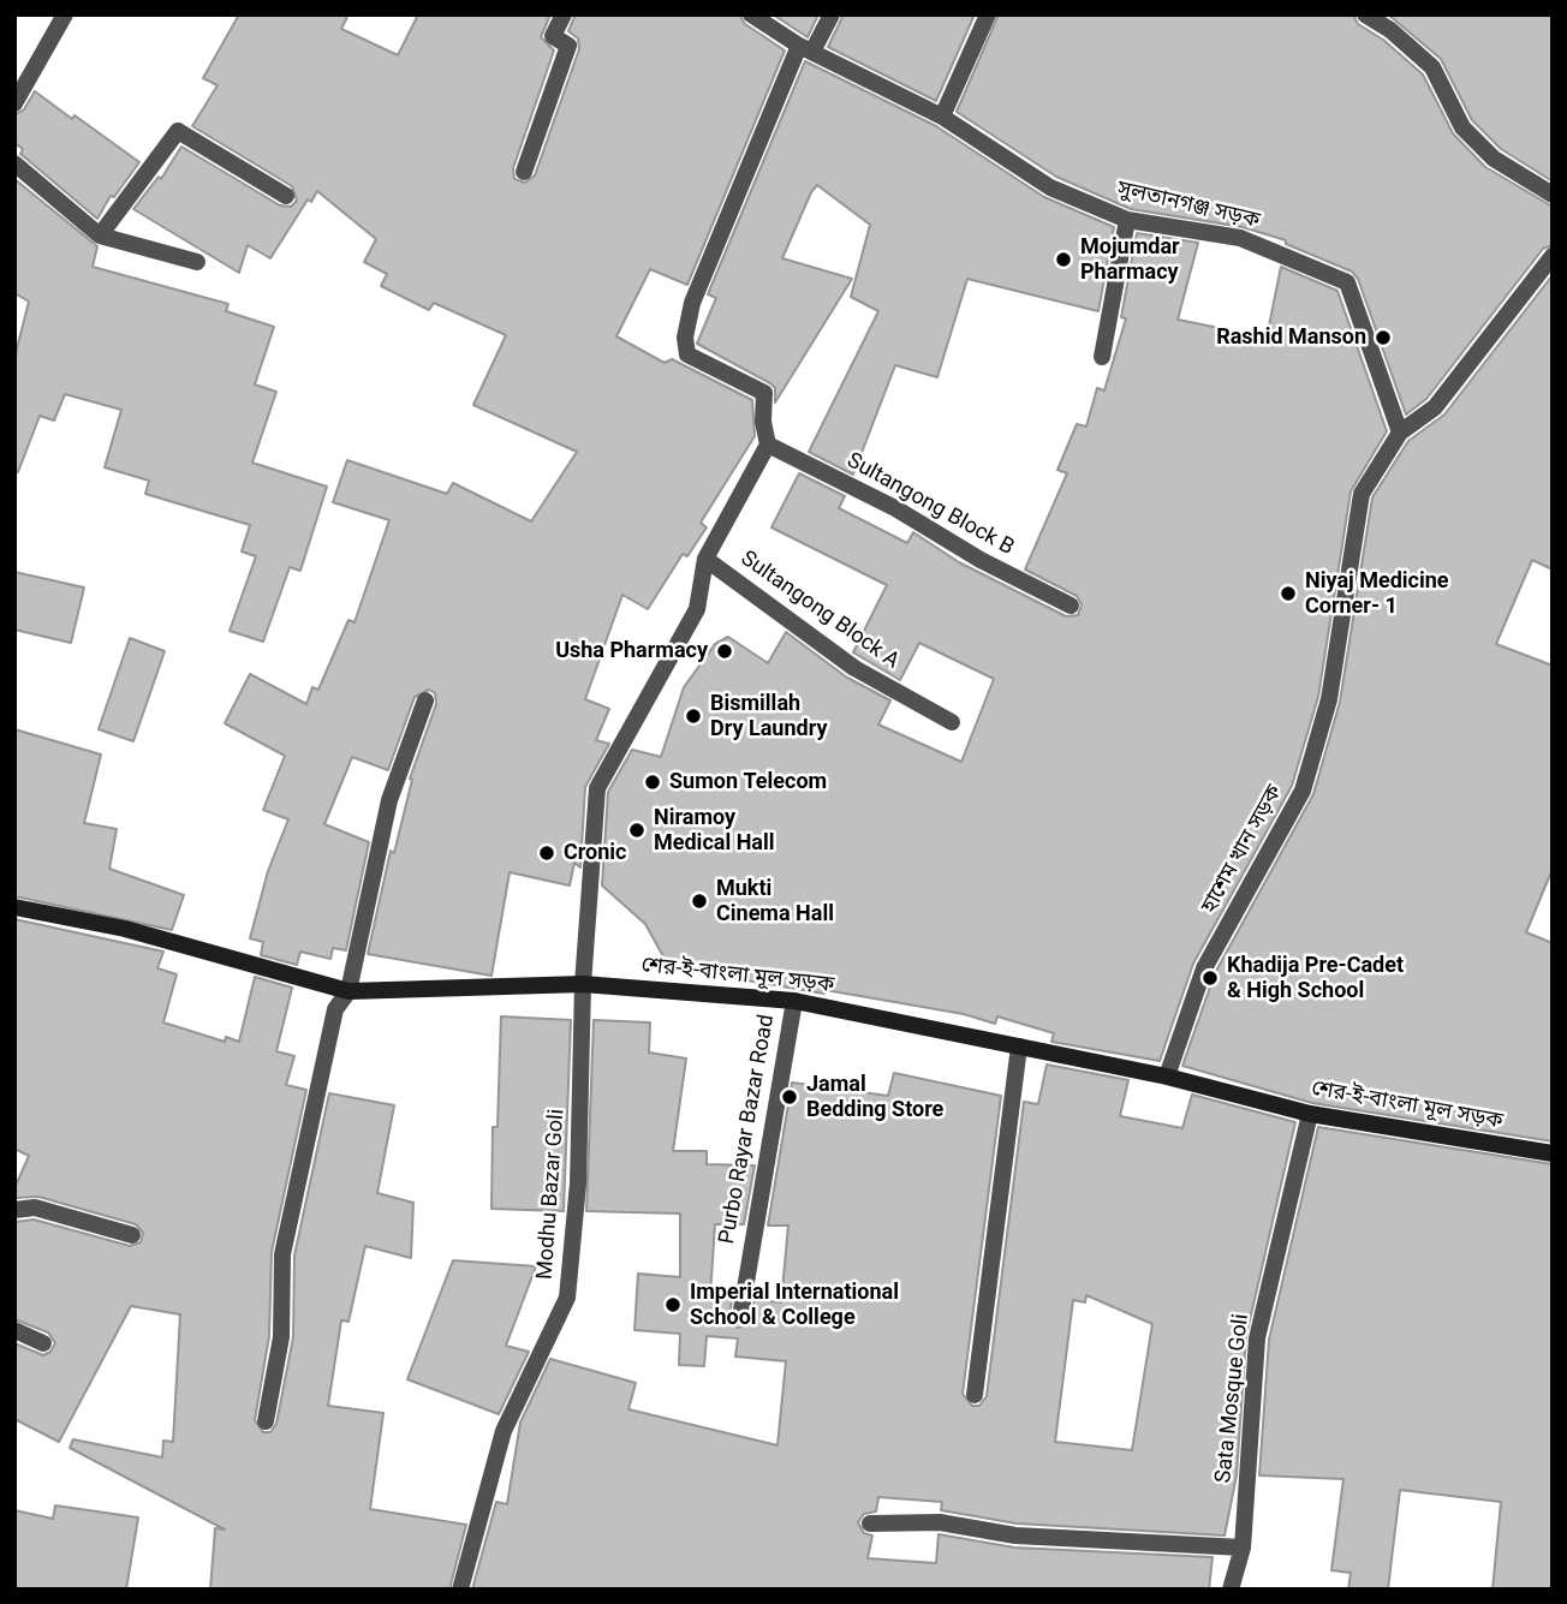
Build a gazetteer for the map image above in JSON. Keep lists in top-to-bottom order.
{
  "streets": {
    "street": [
      "সুলতানগঞ্জ সড়ক",
      "Sultangong Block B",
      "Sultangong Block A",
      "হাশেম খান সড়ক",
      "শের-ই-বাংলা মূল সড়ক",
      "Purbo Rayar Bazar Road",
      "Modhu Bazar Goli",
      "Sata Mosque Goli"
    ]
  },
  "crossings": [
    ["সুলতানগঞ্জ সড়ক", "হাশেম খান সড়ক"],
    ["Sultangong Block B", "Modhu Bazar Goli"],
    ["Sultangong Block A", "Modhu Bazar Goli"],
    ["হাশেম খান সড়ক", "শের-ই-বাংলা মূল সড়ক"],
    ["শের-ই-বাংলা মূল সড়ক", "Purbo Rayar Bazar Road"],
    ["শের-ই-বাংলা মূল সড়ক", "Modhu Bazar Goli"],
    ["শের-ই-বাংলা মূল সড়ক", "Sata Mosque Goli"]
  ],
  "places": [
    "Mojumdar Pharmacy",
    "Rashid Manson",
    "Niyaj Medicine Corner- 1",
    "Usha Pharmacy",
    "Bismillah Dry Laundry",
    "Sumon Telecom",
    "Niramoy Medical Hall",
    "Cronic",
    "Mukti Cinema Hall",
    "Khadija Pre-Cadet & High School",
    "Jamal Bedding Store",
    "Imperial International School & College"
  ]
}
